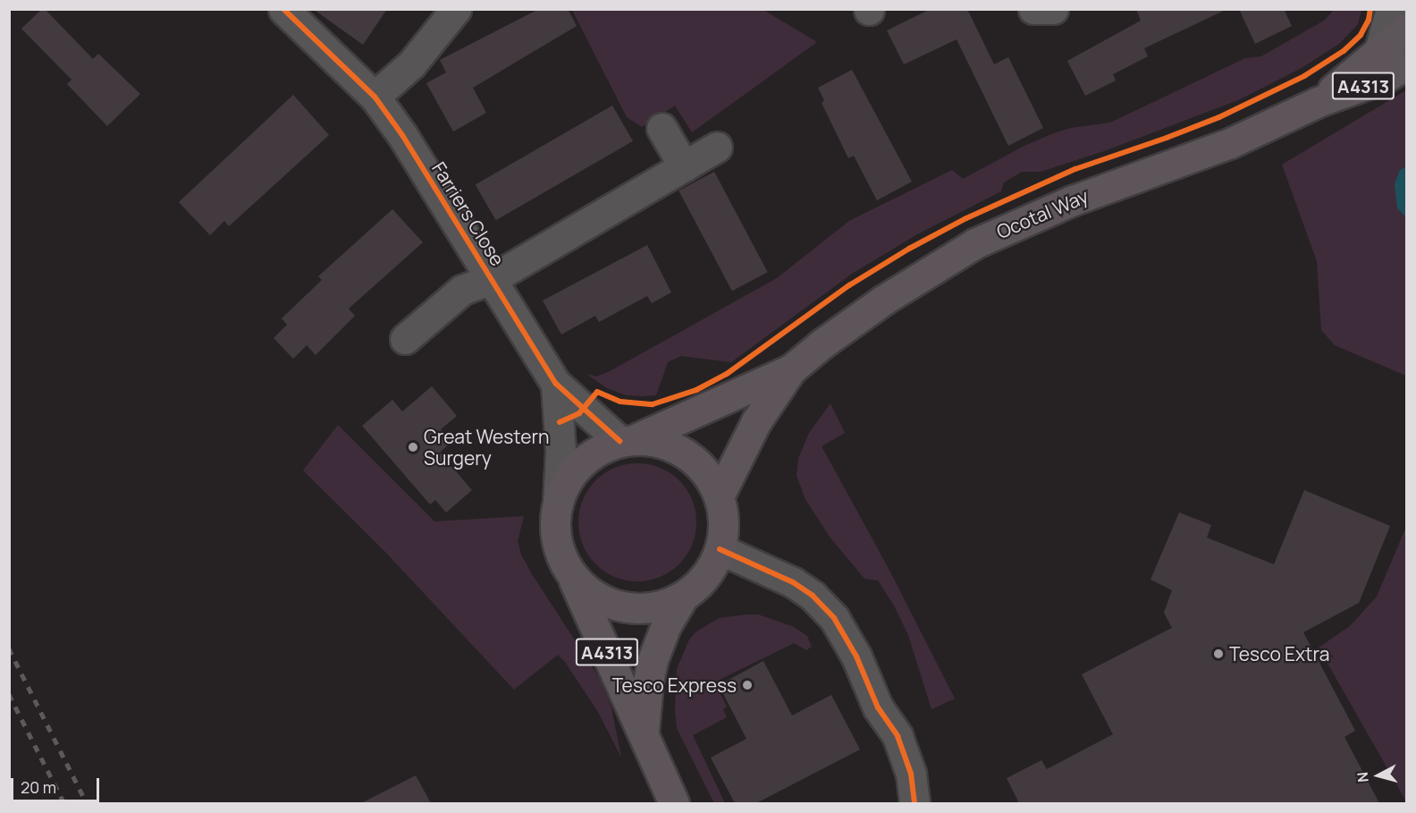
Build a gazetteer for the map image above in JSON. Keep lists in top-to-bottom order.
{
  "streets": {
    "main road": ["A4313", "Ocotal Way"],
    "street": ["Farriers Close"]
  },
  "crossings": [
    ["A4313", "Farriers Close"],
    ["A4313", "Ocotal Way"],
    ["Farriers Close", "Ocotal Way"]
  ],
  "places": ["Great Western Surgery", "Tesco Extra", "Tesco Express"],
  "scale_bar": "20 m",
  "north": "left"
}
